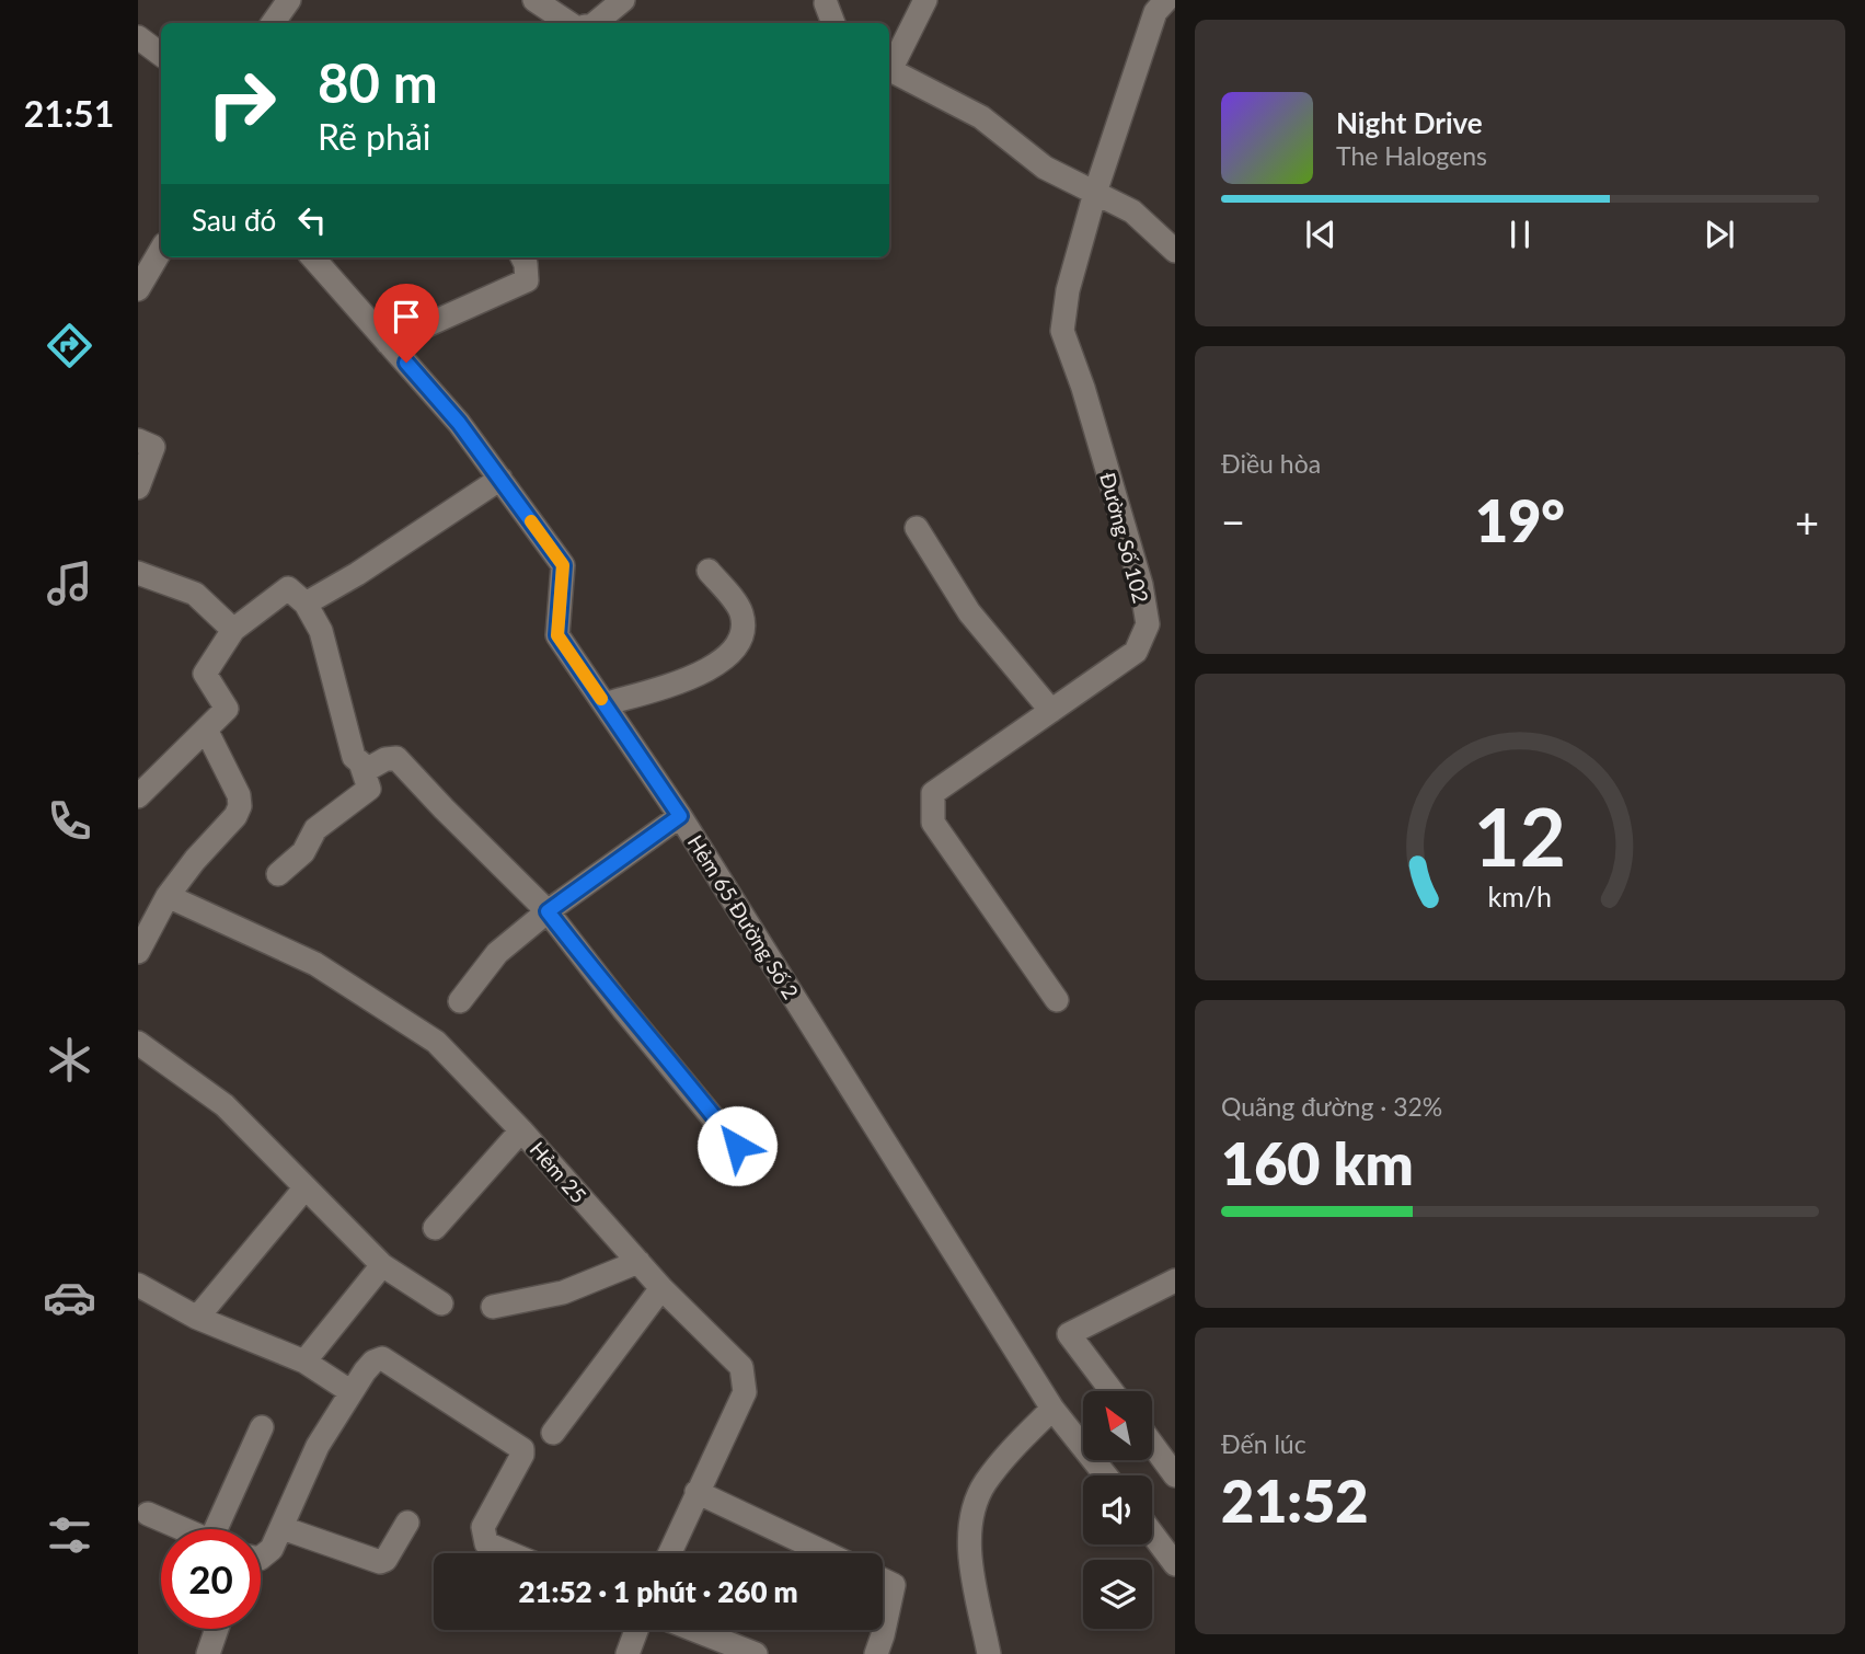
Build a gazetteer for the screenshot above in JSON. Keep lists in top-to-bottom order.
{
  "streets": {
    "street": ["Đường Số 102", "Hẻm 65 Đường Số 2", "Hẻm 25"]
  },
  "north": "top left",
  "page": {
    "tabs": "21:51",
    "turn": ["80 m", "Rẽ phải"],
    "song": ["Night Drive", "The Halogens"],
    "then": "Sau đó",
    "tile": [
      "Điều hòa",
      ["Quãng đường · 32%", "160 km"],
      ["Đến lúc", "21:52"]
    ],
    "heat": ["−", "19°", "+"],
    "limit": "20",
    "trip": "21:52 · 1 phút · 260 m",
    "gauge": ["12", "km/h"]
  }
}
